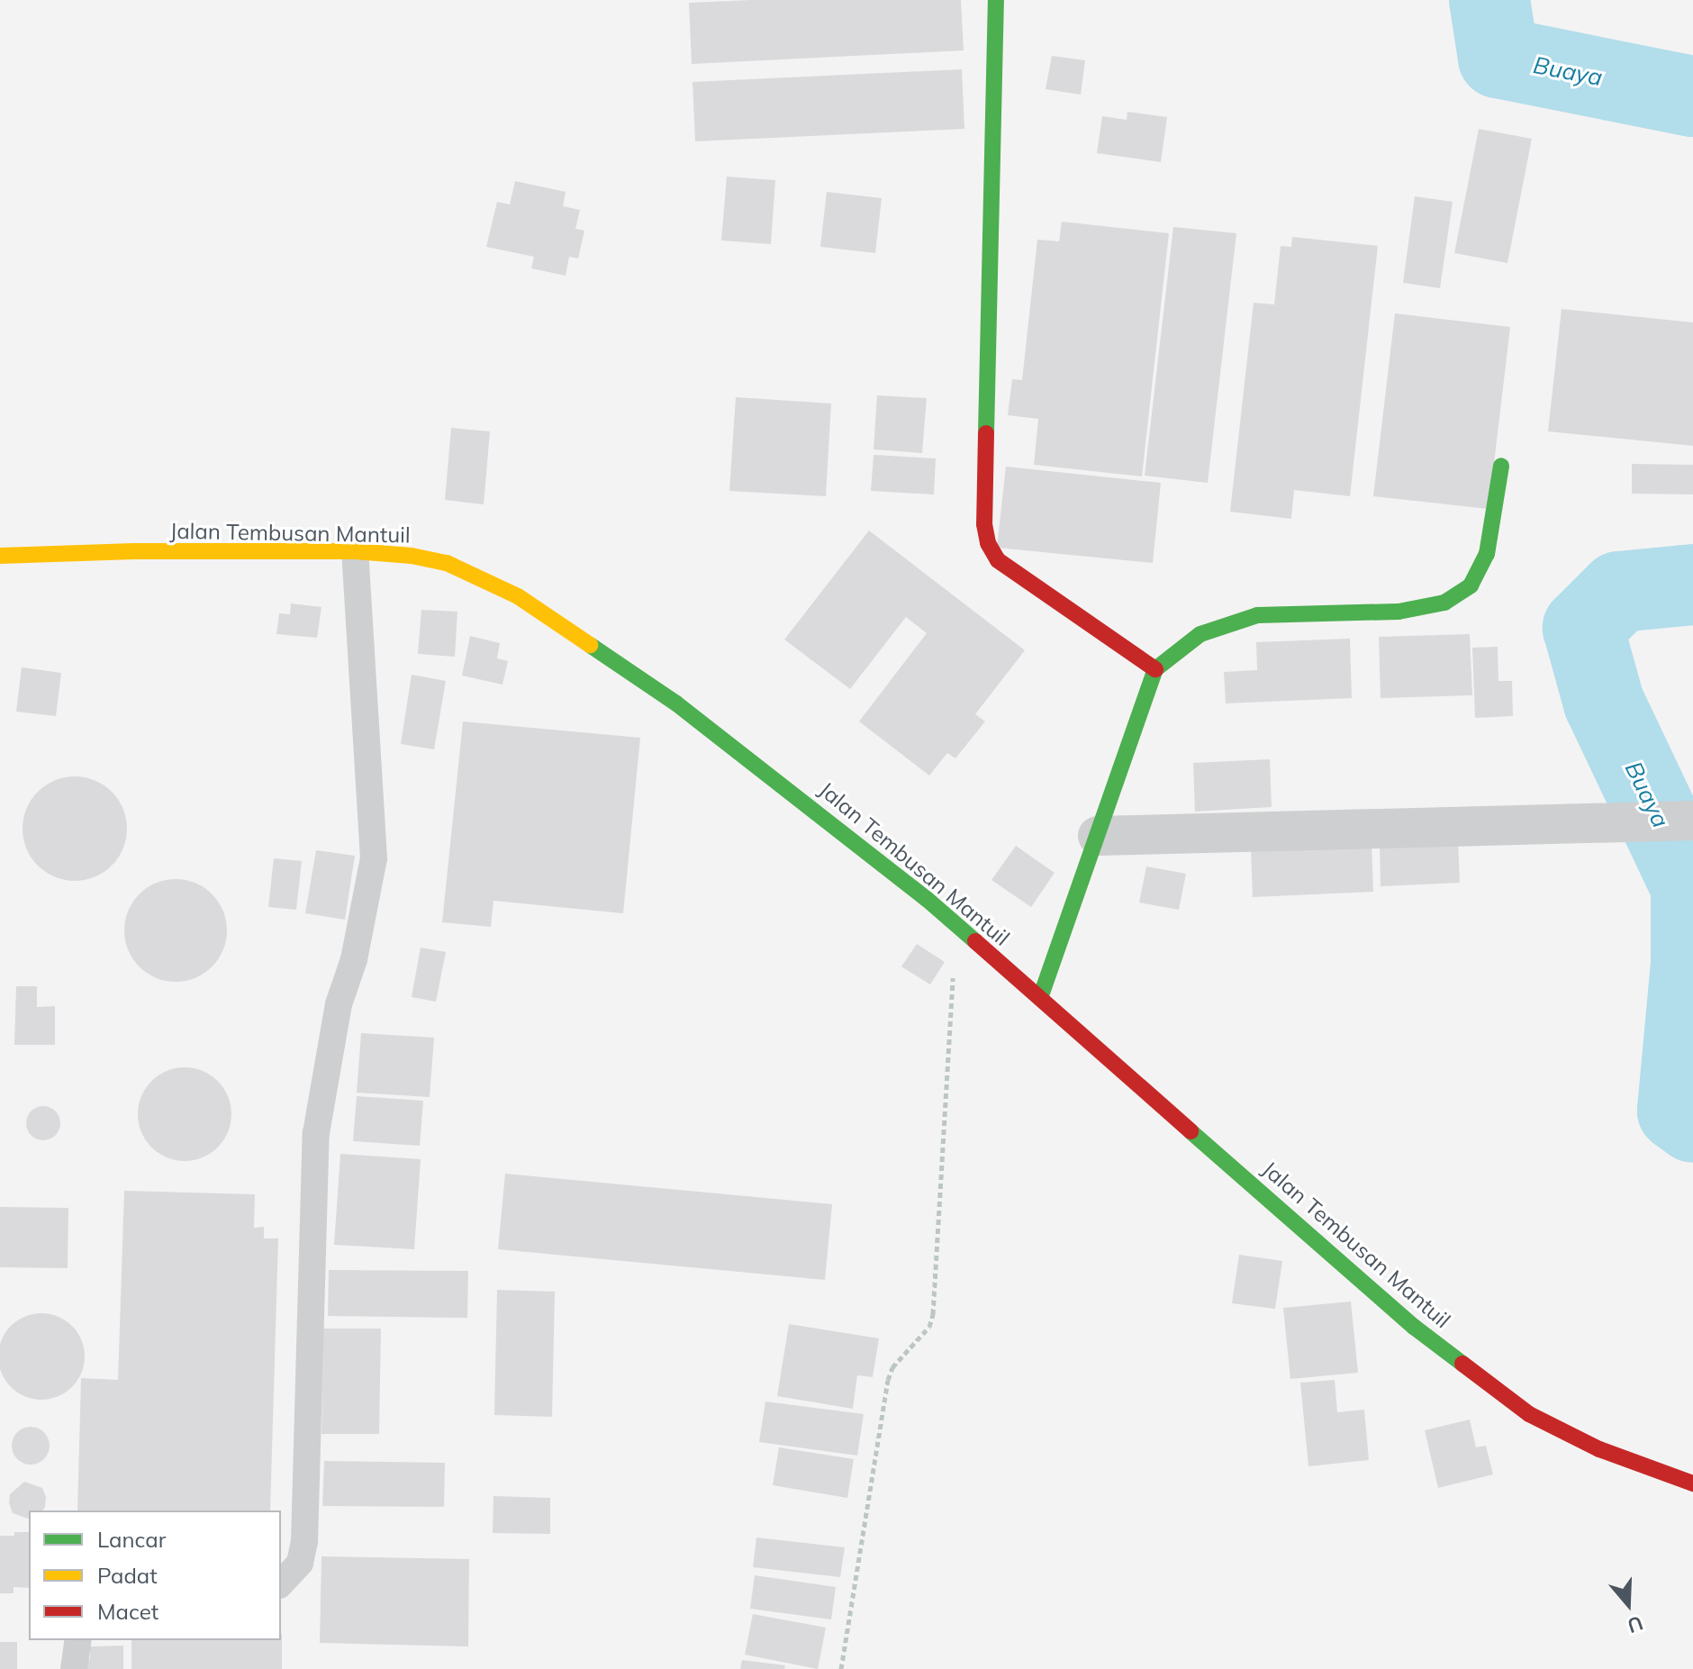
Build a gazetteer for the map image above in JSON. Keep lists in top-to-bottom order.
{
  "streets": {
    "street": ["Jalan Tembusan Mantuil"]
  },
  "water": ["Buaya"],
  "legend": ["Lancar", "Padat", "Macet"],
  "north": "bottom"
}
